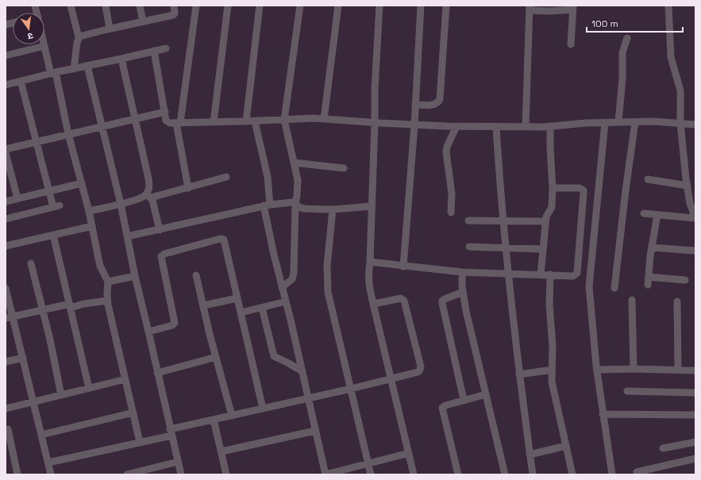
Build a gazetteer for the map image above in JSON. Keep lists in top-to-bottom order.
{
  "scale_bar": "100 m",
  "north": "bottom"
}
